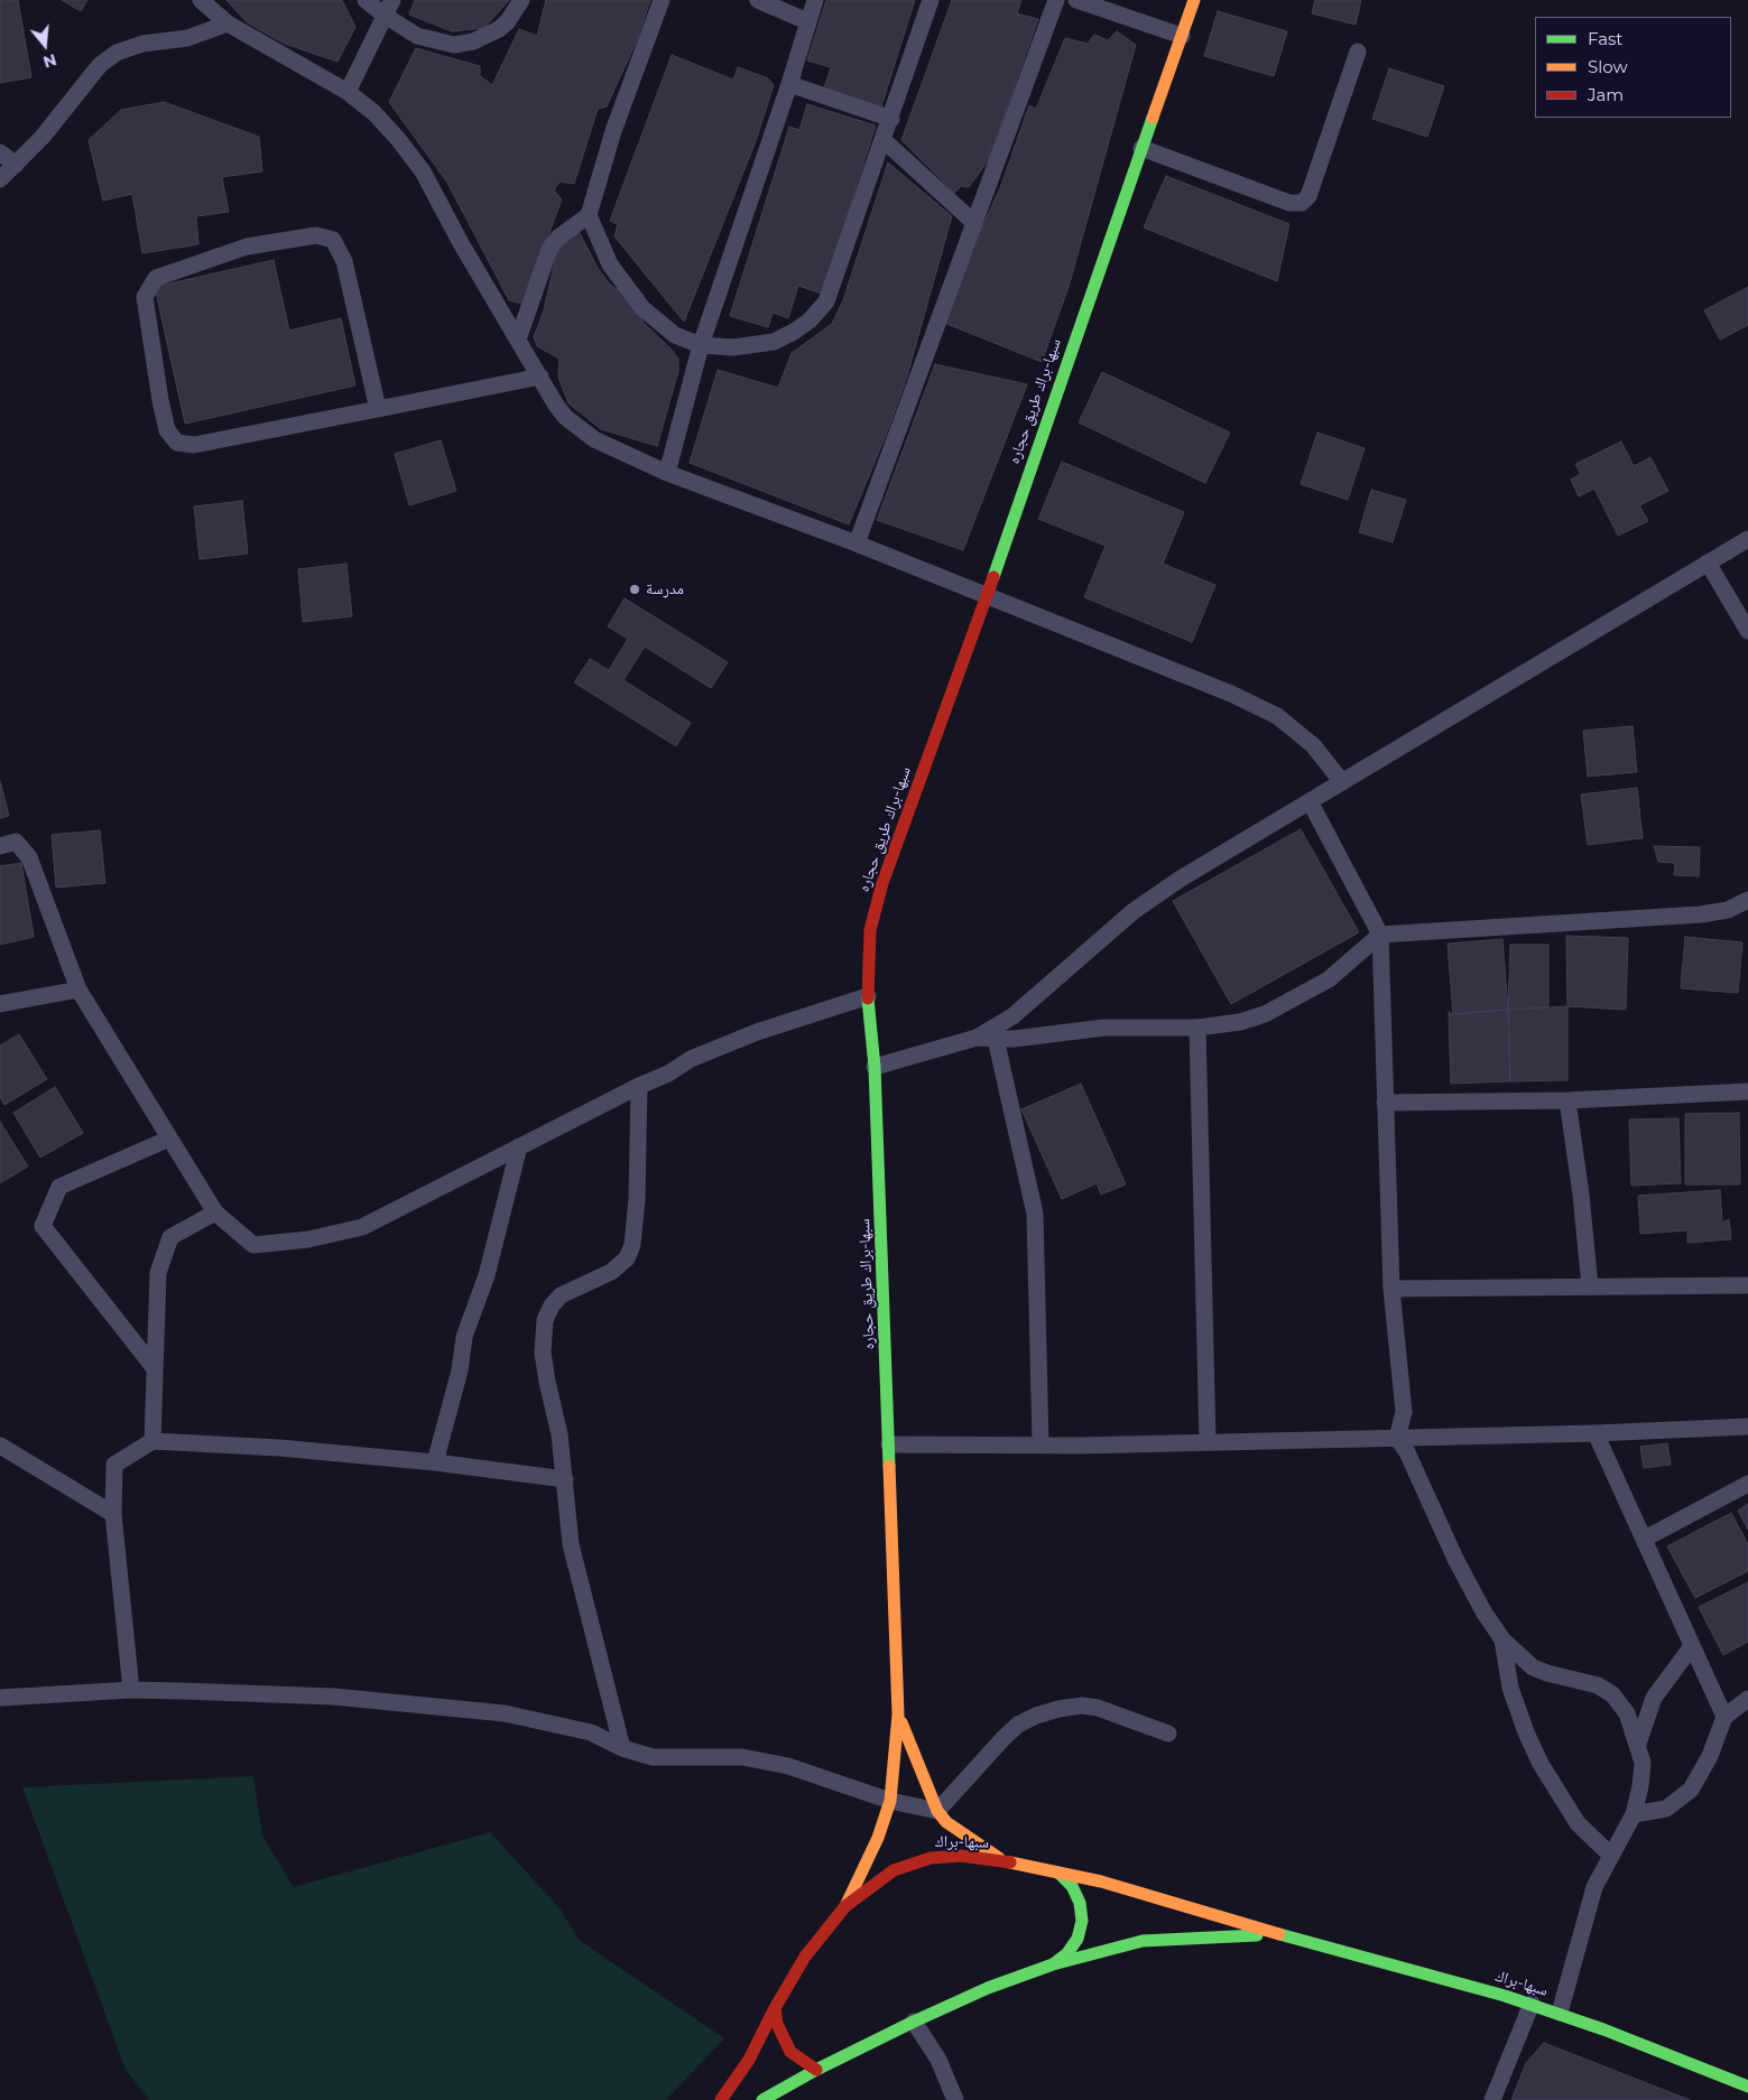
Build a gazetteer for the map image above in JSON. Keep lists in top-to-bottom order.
{
  "streets": {
    "main road": ["سبها-براك طريق حجاره", "سبها-براك"]
  },
  "crossings": [
    ["سبها-براك طريق حجاره", "سبها-براك"]
  ],
  "places": ["مدرسة"],
  "legend": ["Fast", "Slow", "Jam"],
  "north": "bottom"
}
